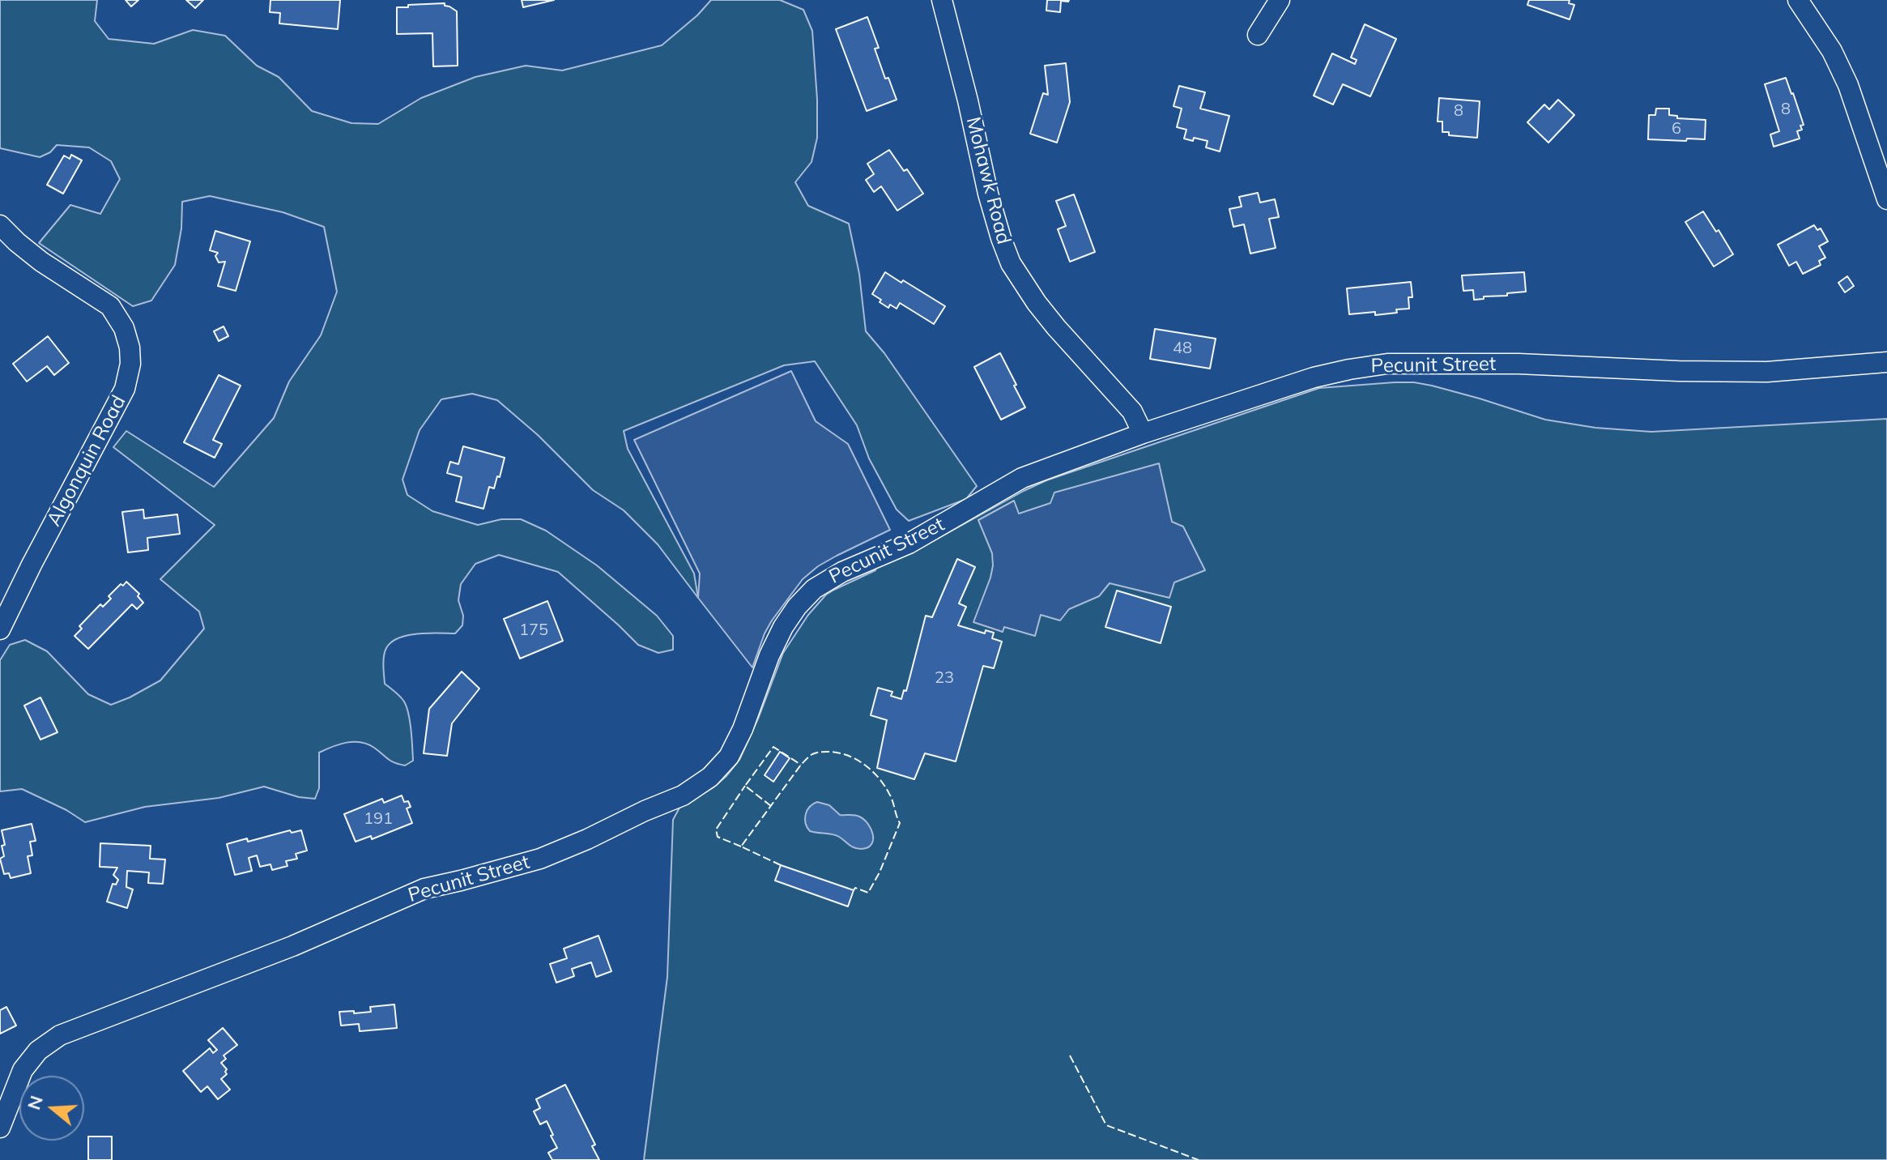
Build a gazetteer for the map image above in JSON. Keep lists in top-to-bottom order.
{
  "streets": {
    "street": ["Mohawk Road", "Pecunit Street", "Algonquin Road"]
  },
  "crossings": [
    ["Mohawk Road", "Pecunit Street"]
  ],
  "house_numbers": [
    "8",
    "8",
    "6",
    "48",
    "175",
    "23",
    "191"
  ],
  "north": "left"
}
